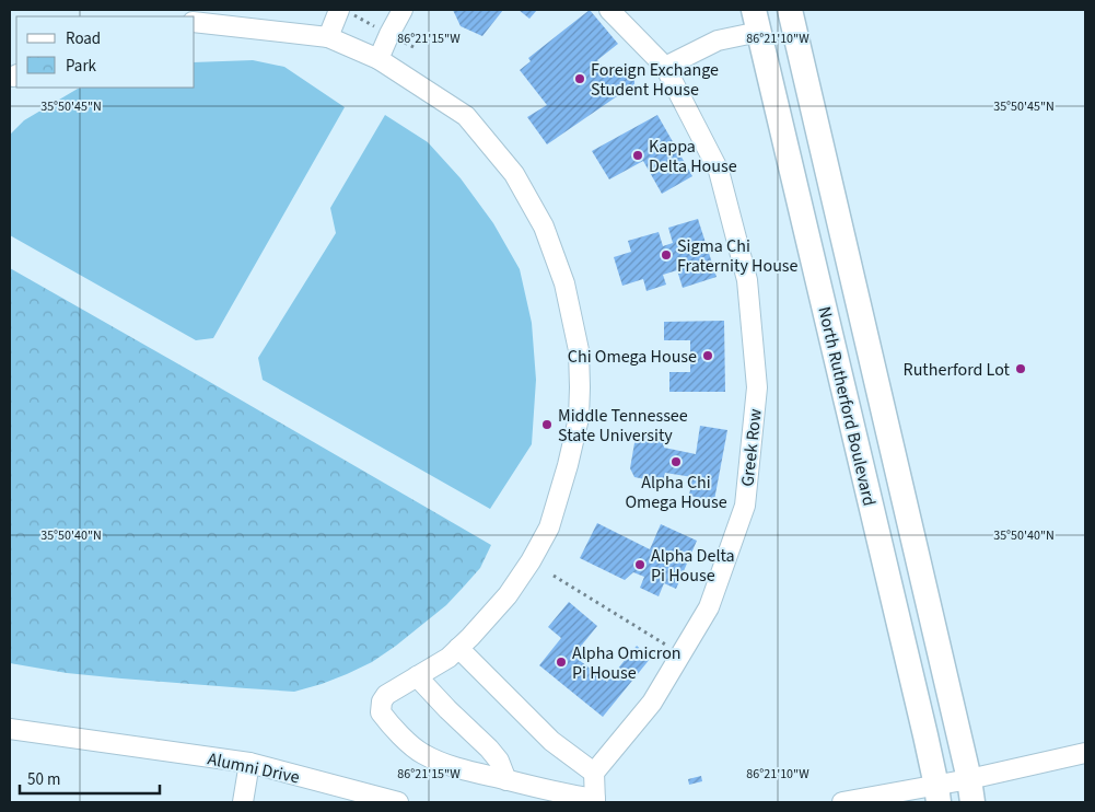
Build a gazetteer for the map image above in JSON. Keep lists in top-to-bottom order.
{
  "streets": {
    "main road": ["North Rutherford Boulevard"],
    "street": ["Greek Row", "Alumni Drive"]
  },
  "places": [
    "Foreign Exchange Student House",
    "Kappa Delta House",
    "Sigma Chi Fraternity House",
    "Chi Omega House",
    "Rutherford Lot",
    "Middle Tennessee State University",
    "Alpha Chi Omega House",
    "Alpha Delta Pi House",
    "Alpha Omicron Pi House"
  ],
  "legend": ["Road", "Park"],
  "scale_bar": "50 m",
  "coordinates": [
    "86°21'15\"W",
    "86°21'10\"W",
    "35°50'45\"N",
    "35°50'40\"N"
  ]
}
